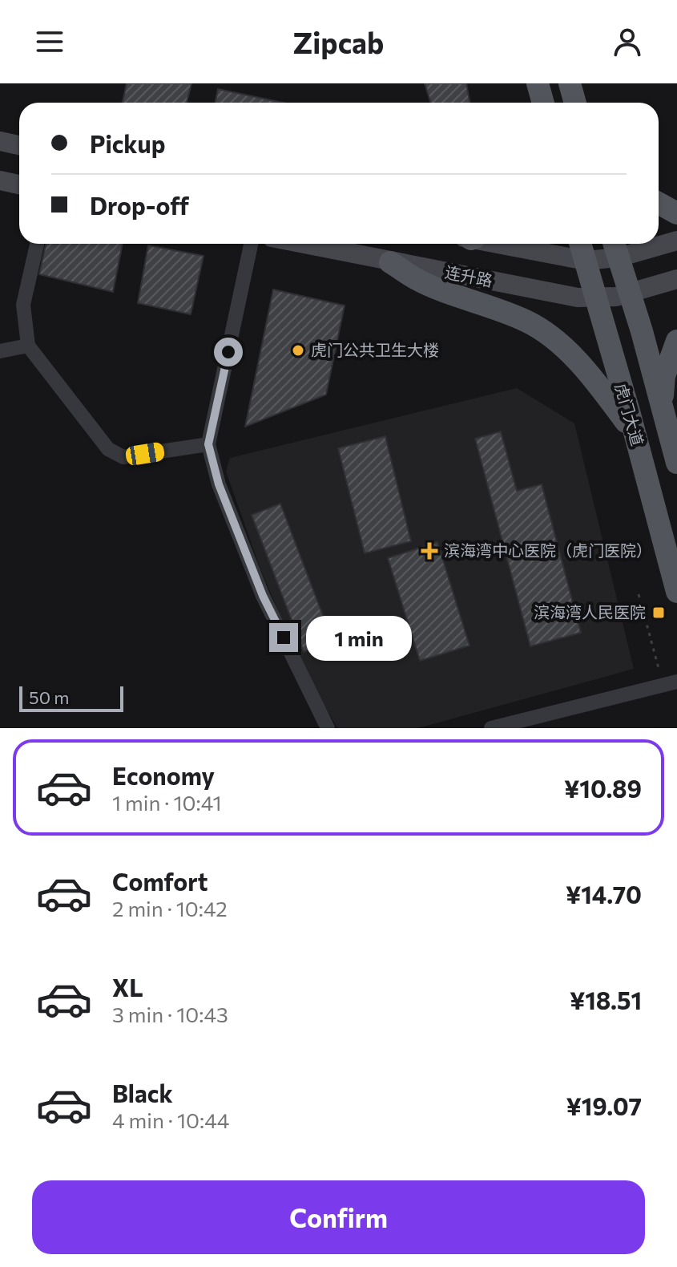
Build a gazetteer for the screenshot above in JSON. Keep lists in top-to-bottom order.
{
  "streets": {
    "main road": ["连升路", "虎门大道"]
  },
  "crossings": [
    ["连升路", "虎门大道"]
  ],
  "places": {
    "other": ["虎门公共卫生大楼"],
    "health": ["滨海湾中心医院（虎门医院）"],
    "transit": ["滨海湾人民医院"]
  },
  "scale_bar": "50 m",
  "page": {
    "header": "Zipcab",
    "banner": ["Pickup", "Drop-off"],
    "bubble": "1 min",
    "scale": "50 m",
    "list": [
      {
        "name": "Economy",
        "note": "1 min · 10:41",
        "value": "¥10.89"
      },
      {
        "name": "Comfort",
        "note": "2 min · 10:42",
        "value": "¥14.70"
      },
      {
        "name": "XL",
        "note": "3 min · 10:43",
        "value": "¥18.51"
      },
      {
        "name": "Black",
        "note": "4 min · 10:44",
        "value": "¥19.07"
      }
    ],
    "buttons": "Confirm"
  }
}
